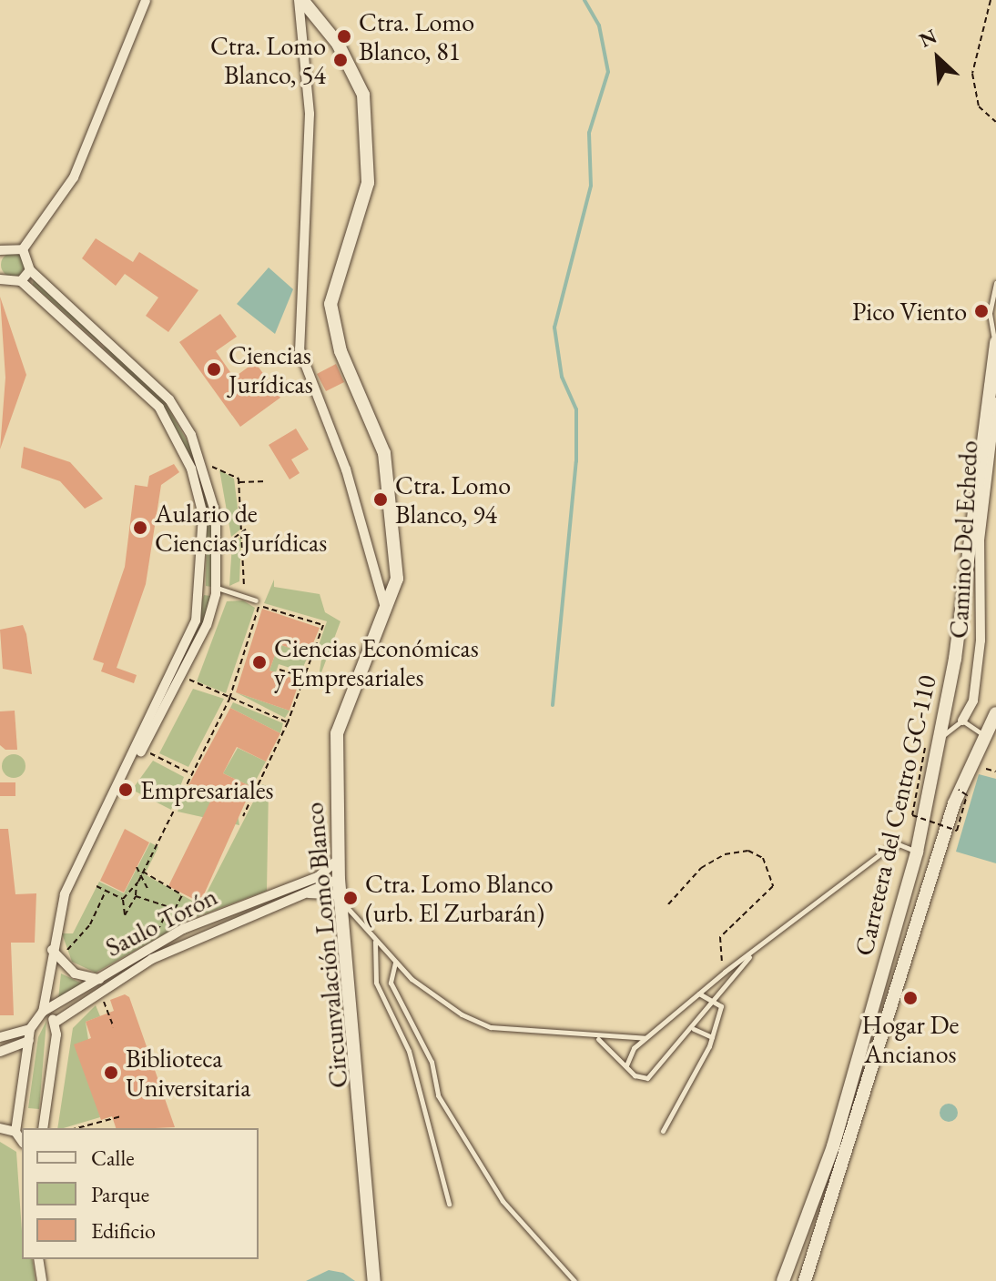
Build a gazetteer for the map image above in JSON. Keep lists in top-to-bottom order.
{
  "streets": {
    "main road": ["Carretera del Centro GC-110", "Circunvalación Lomo Blanco"],
    "street": ["Camino Del Echedo", "Saulo Torón"]
  },
  "crossings": [
    ["Saulo Torón", "Circunvalación Lomo Blanco"]
  ],
  "places": [
    "Ctra. Lomo Blanco, 81",
    "Ctra. Lomo Blanco, 54",
    "Pico Viento",
    "Ciencias Jurídicas",
    "Ctra. Lomo Blanco, 94",
    "Aulario de Ciencias Jurídicas",
    "Ciencias Económicas y Empresariales",
    "Empresariales",
    "Ctra. Lomo Blanco (urb. El Zurbarán)",
    "Hogar De Ancianos",
    "Biblioteca Universitaria"
  ],
  "legend": ["Calle", "Parque", "Edificio"],
  "north": "top left"
}
